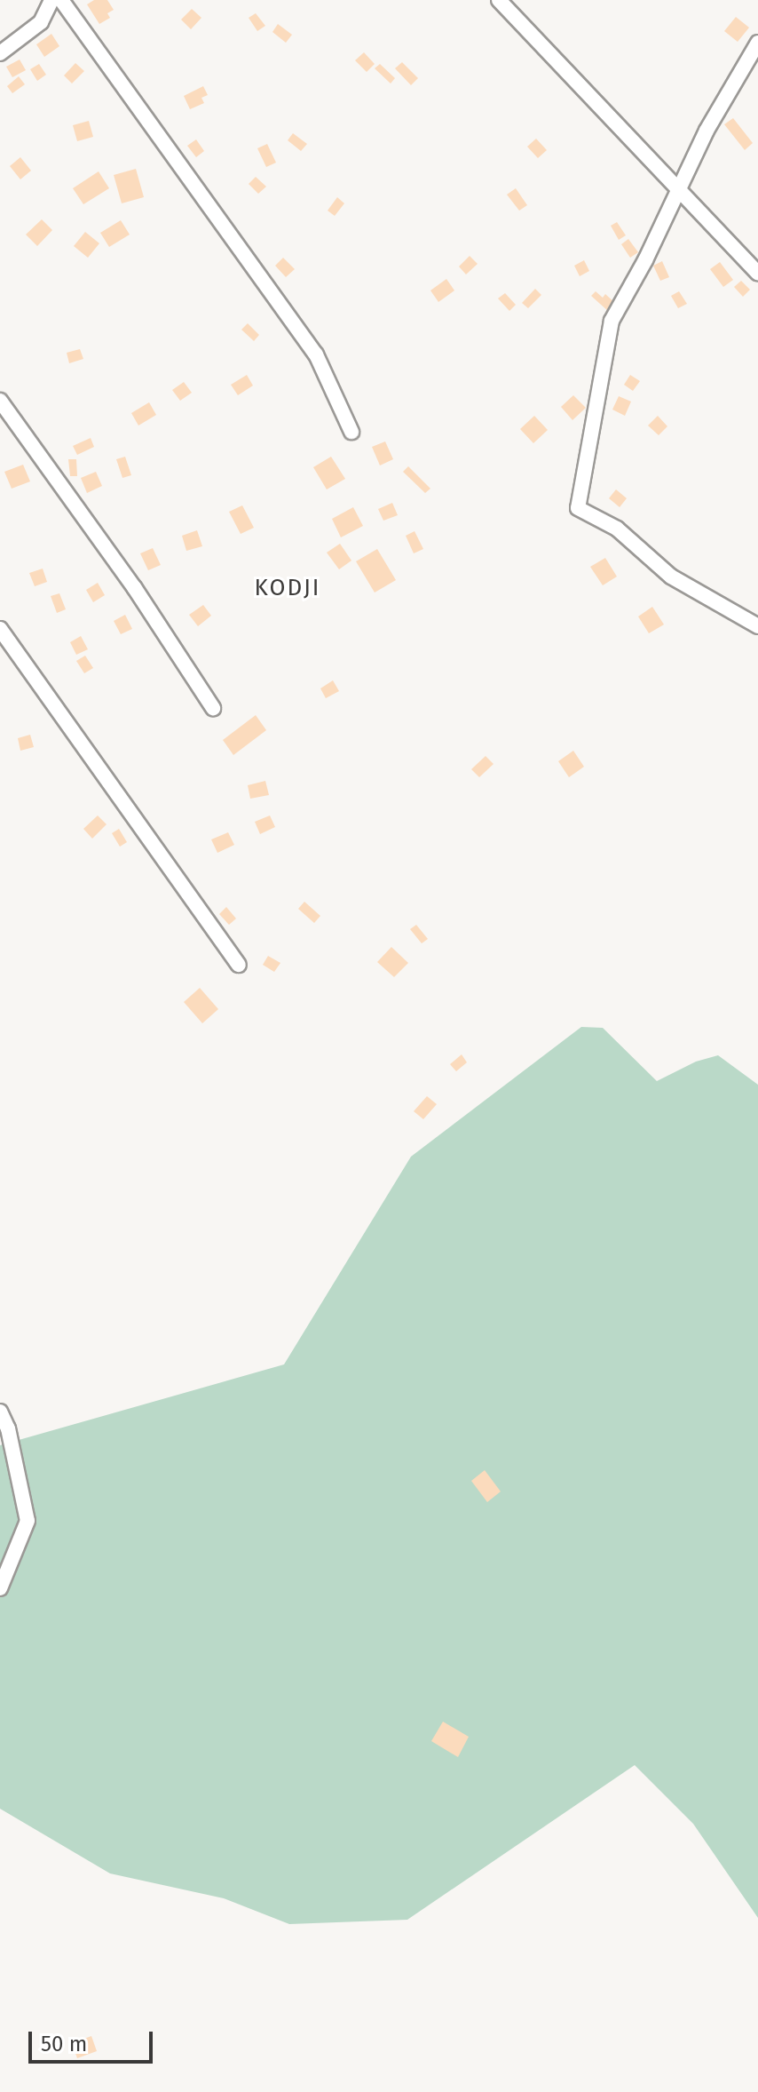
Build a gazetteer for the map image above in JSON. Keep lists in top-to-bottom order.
{
  "districts": ["KODJI"],
  "scale_bar": "50 m"
}
